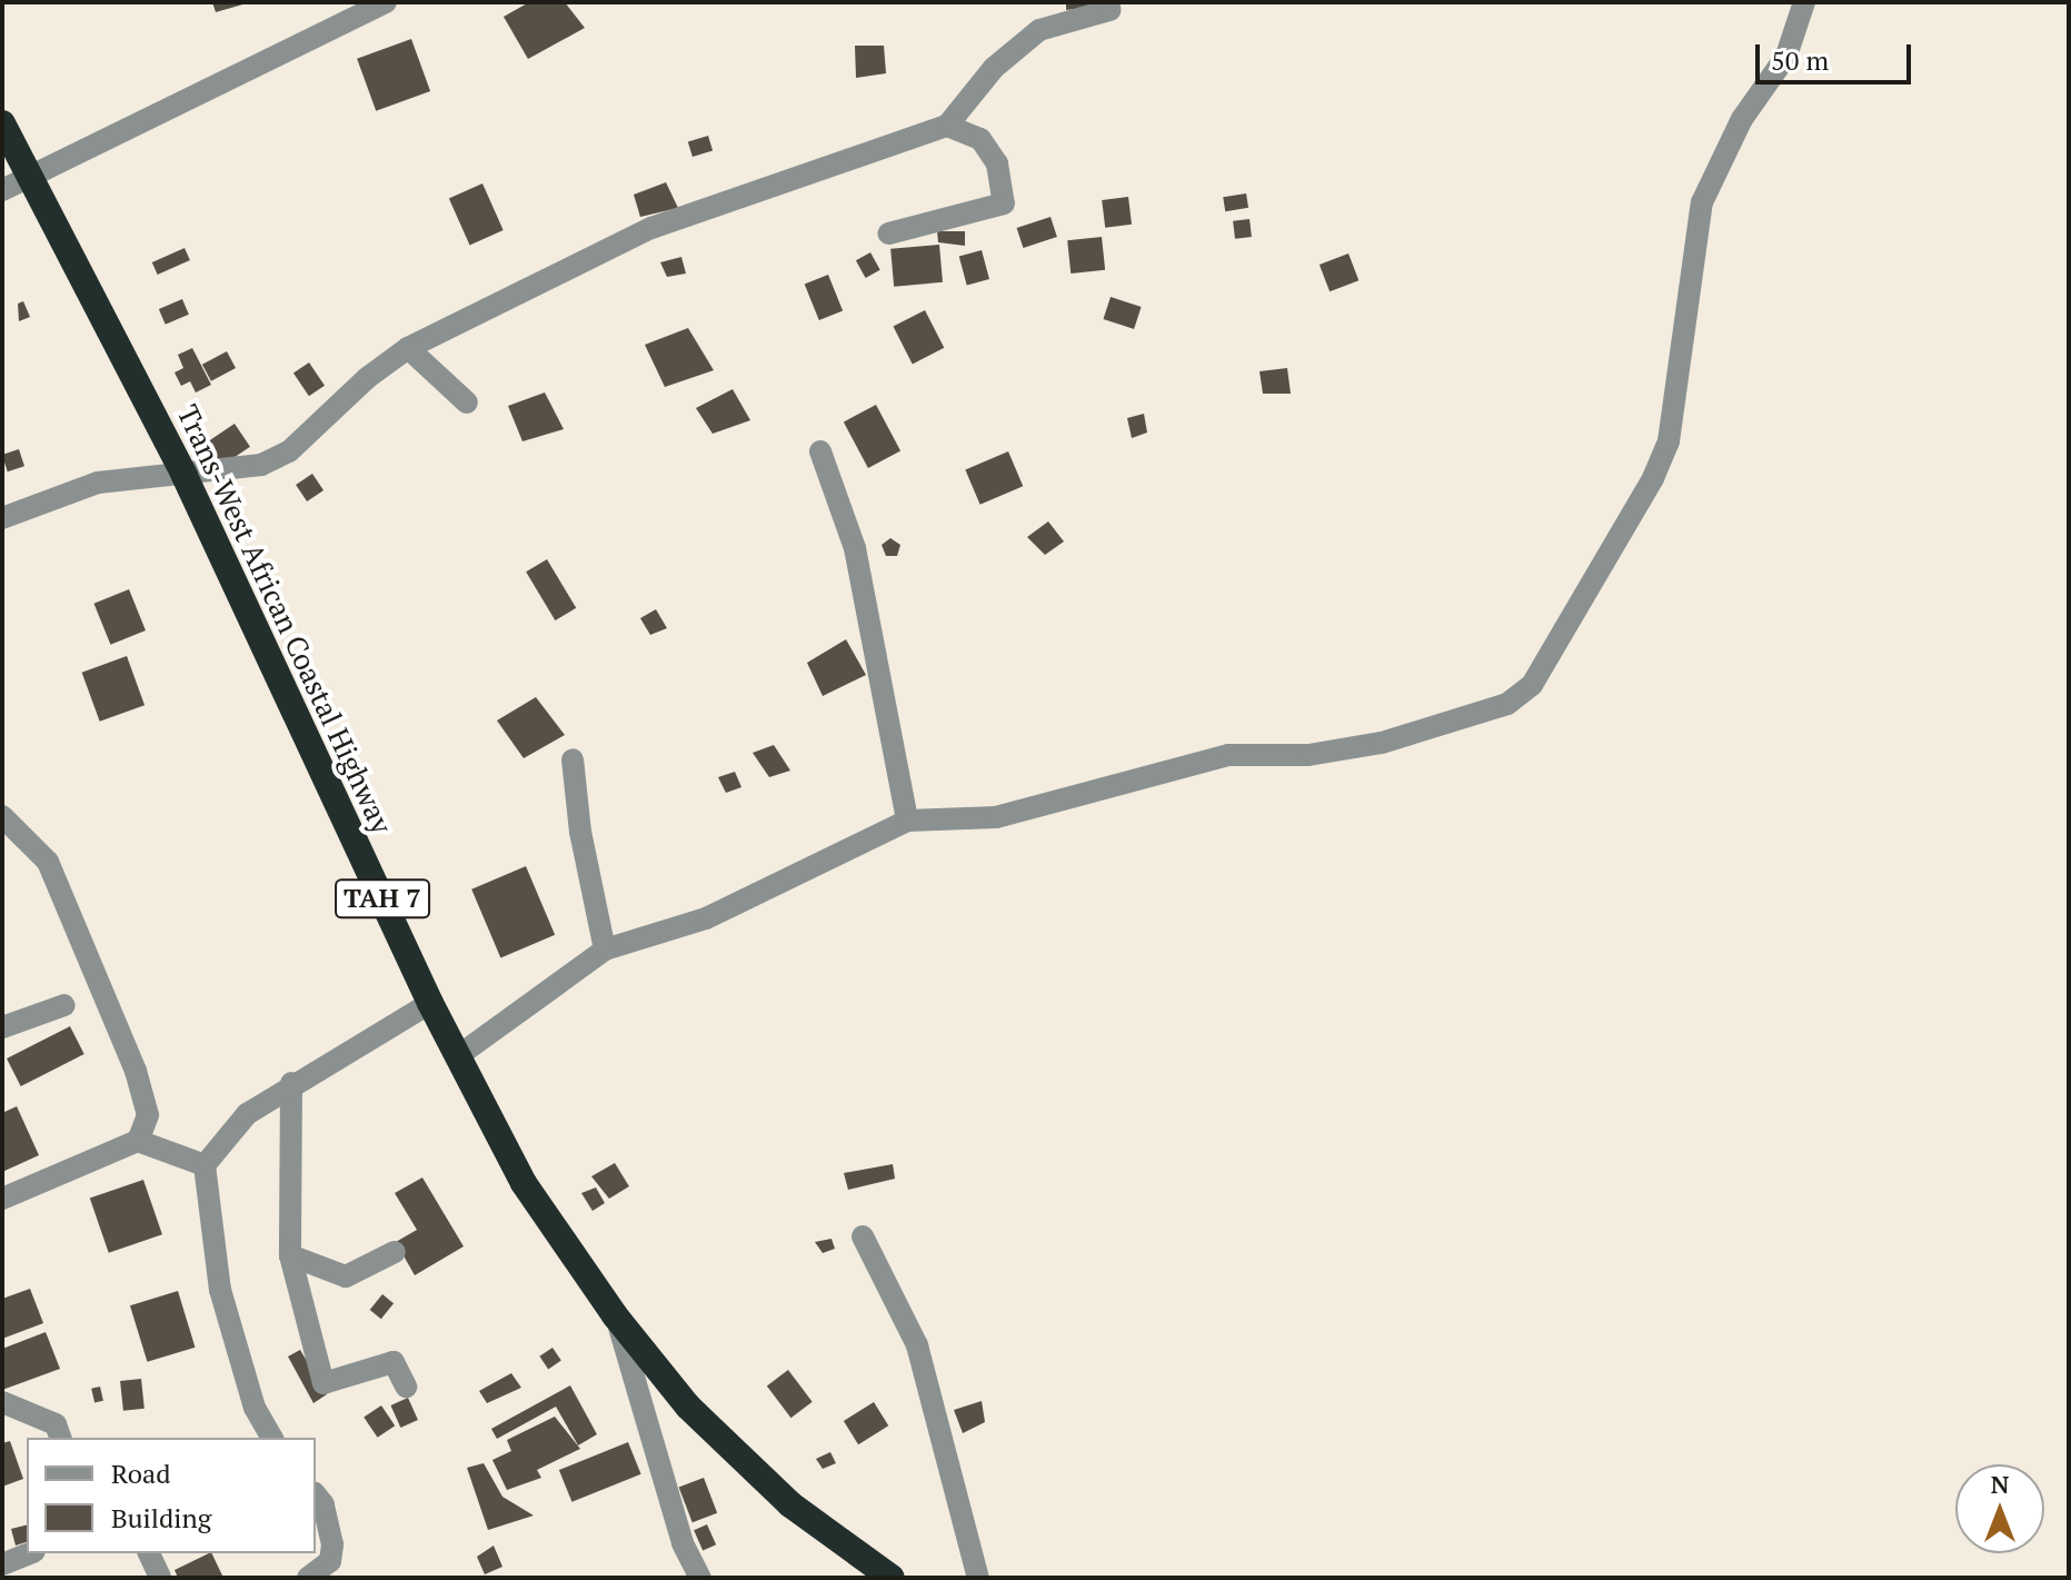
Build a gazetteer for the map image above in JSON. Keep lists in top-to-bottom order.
{
  "streets": {
    "highway": ["Trans-West African Coastal Highway", "TAH 7"]
  },
  "legend": ["Road", "Building"],
  "scale_bar": "50 m",
  "north": "top"
}
